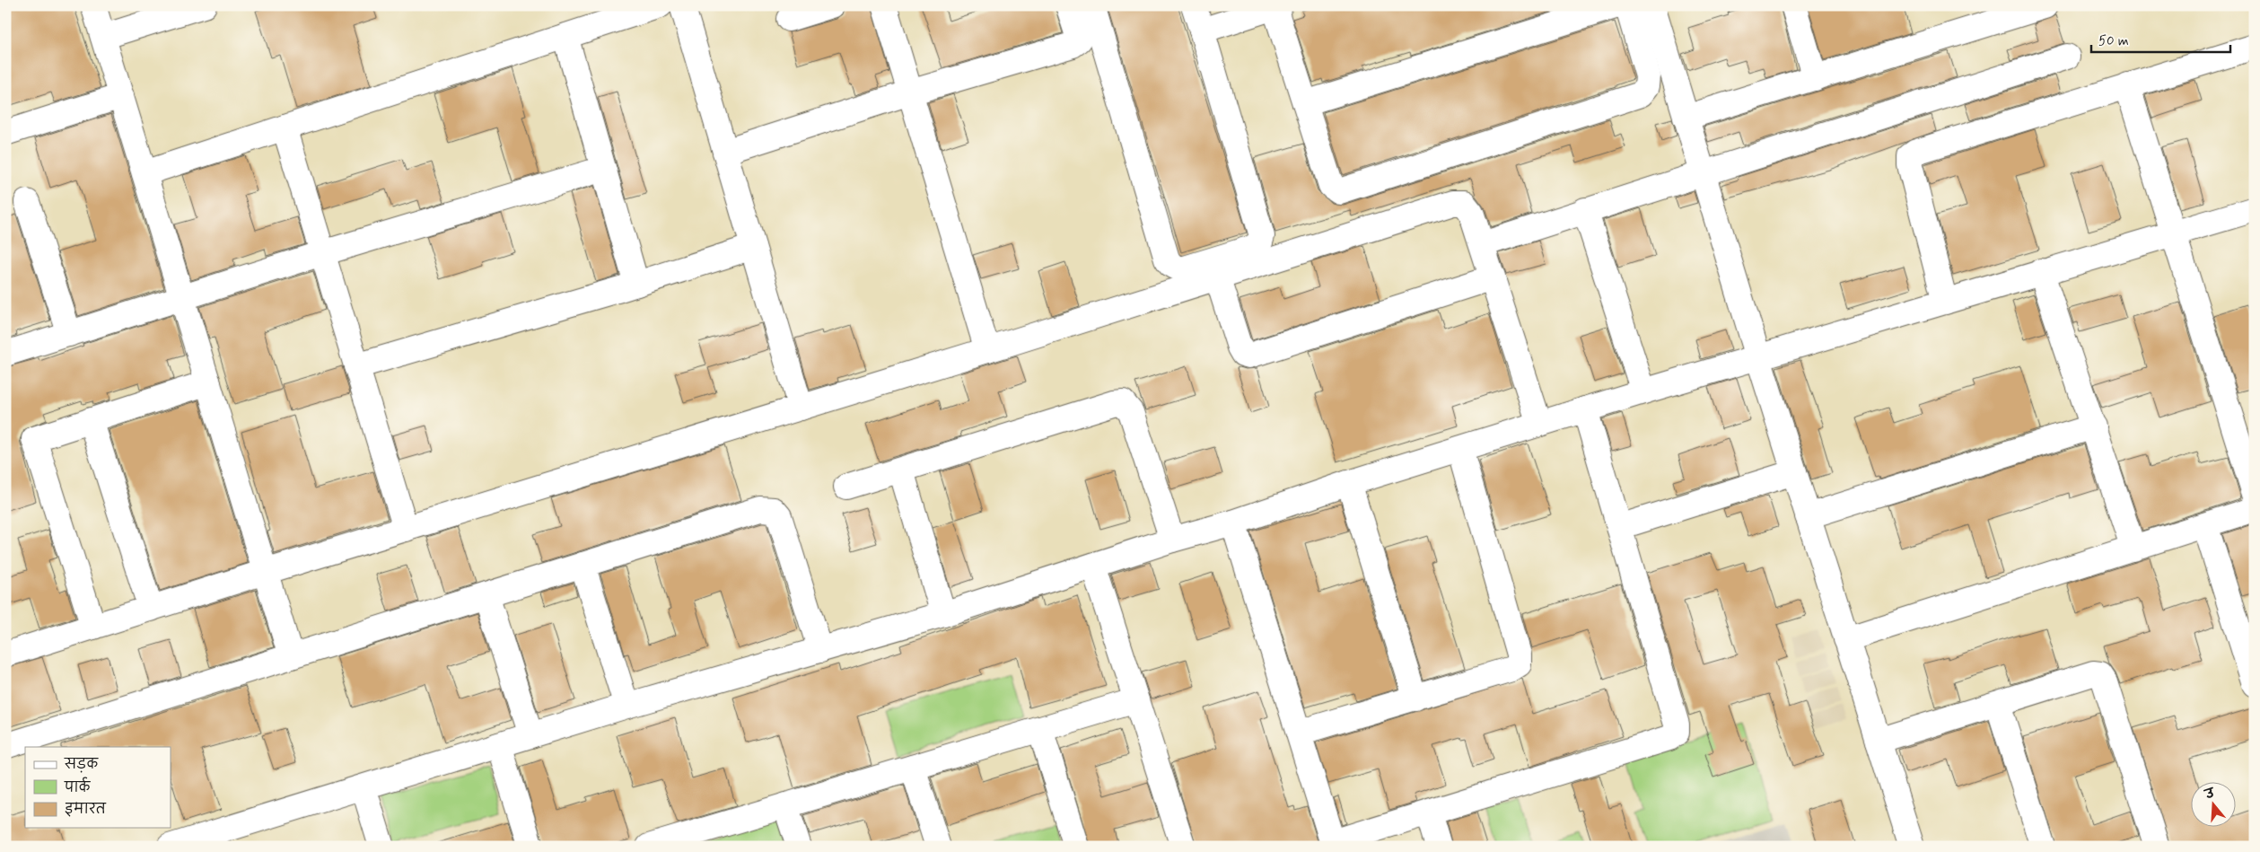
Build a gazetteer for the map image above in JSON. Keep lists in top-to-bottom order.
{
  "legend": ["सड़क", "पार्क", "इमारत"],
  "scale_bar": "50 m",
  "north": "top"
}
